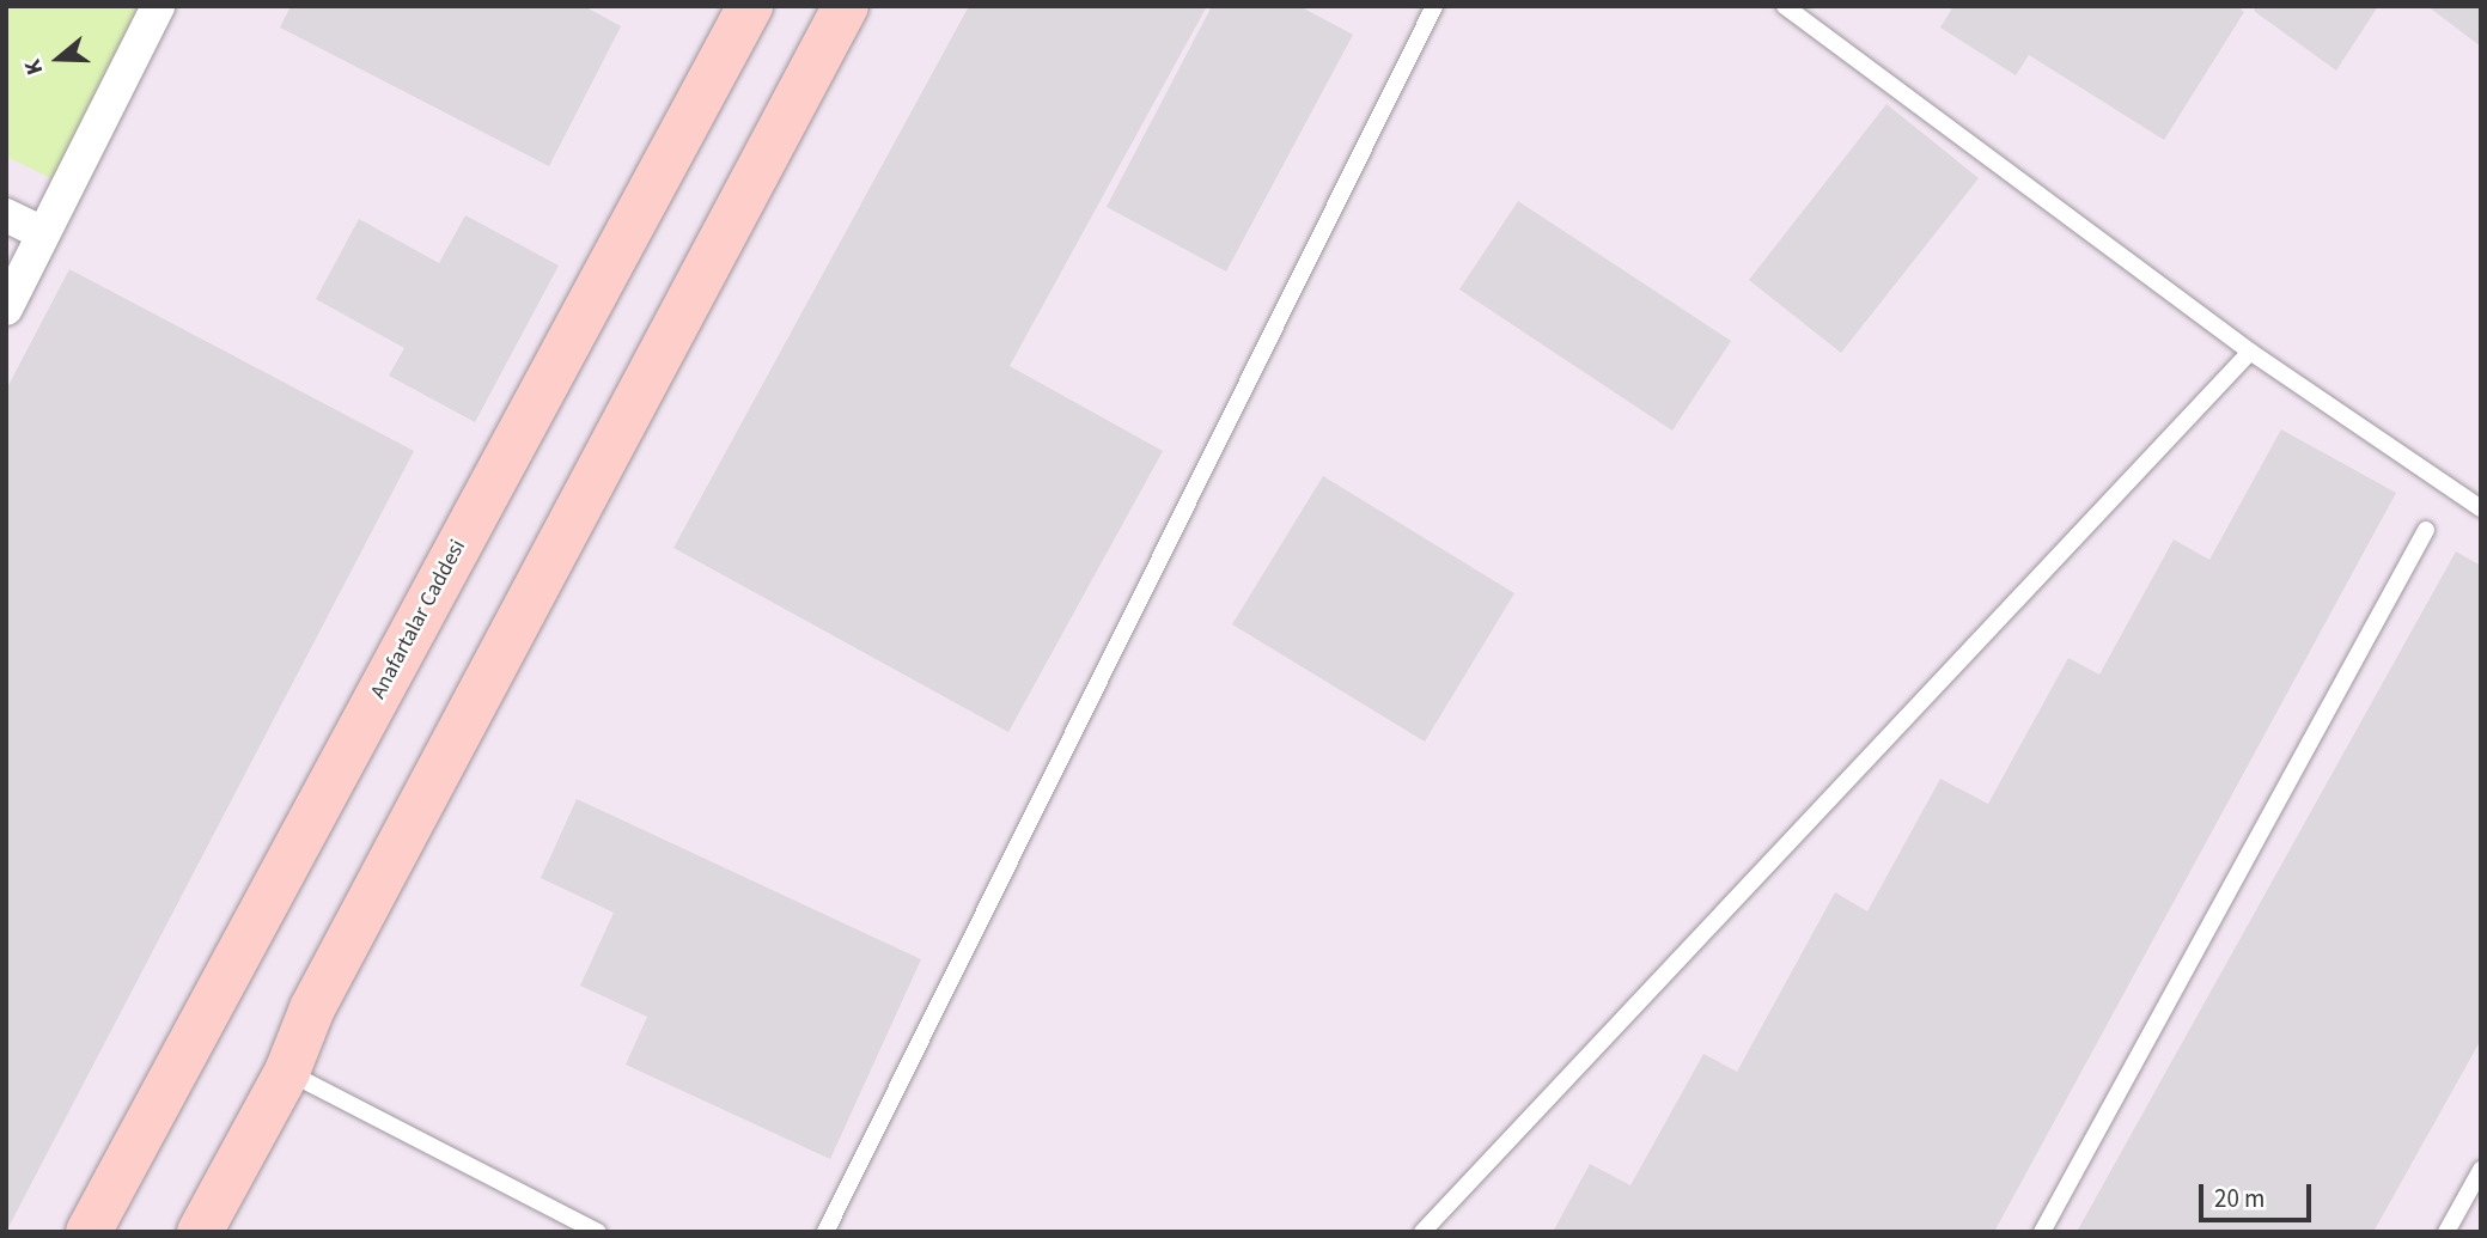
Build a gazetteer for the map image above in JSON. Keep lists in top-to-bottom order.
{
  "streets": {
    "main road": ["Anafartalar Caddesi"]
  },
  "scale_bar": "20 m",
  "north": "left"
}
